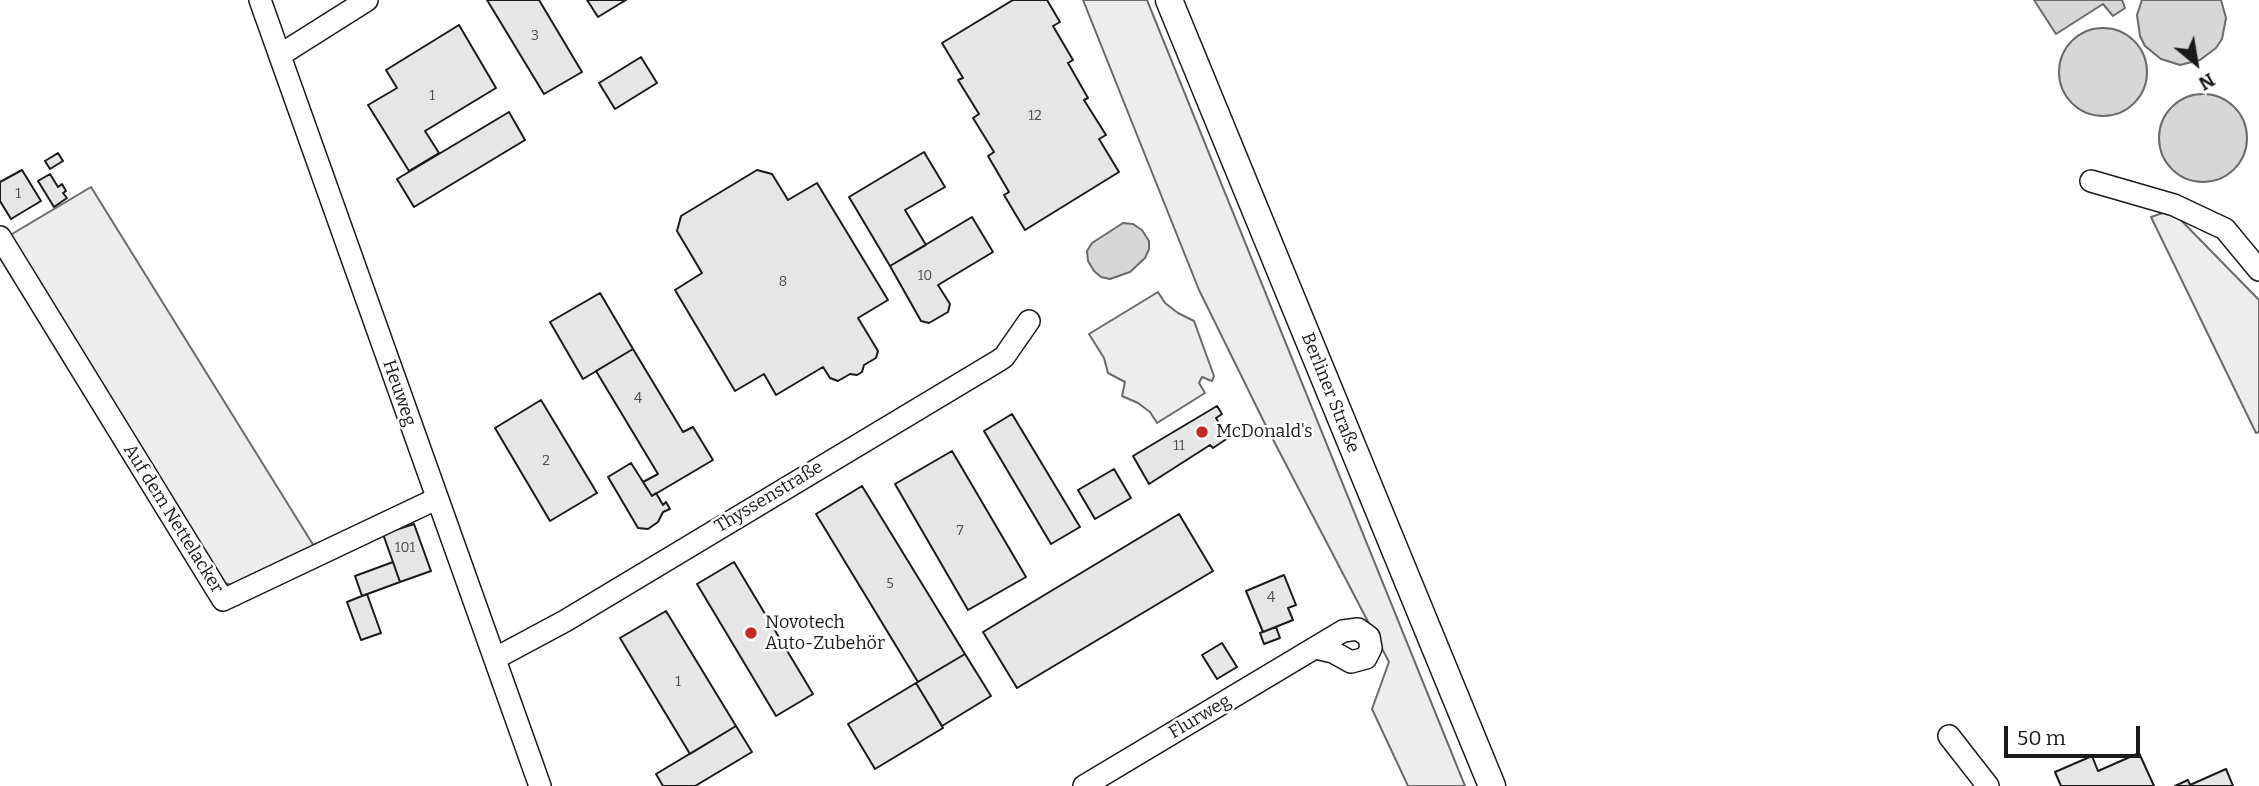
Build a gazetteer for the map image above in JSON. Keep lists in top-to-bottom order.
{
  "streets": {
    "main road": ["Berliner Straße"],
    "street": [
      "Heuweg",
      "Thyssenstraße",
      "Auf dem Nettelacker",
      "Flurweg"
    ]
  },
  "crossings": [
    ["Heuweg", "Thyssenstraße"],
    ["Heuweg", "Auf dem Nettelacker"]
  ],
  "places": ["McDonald's", "Novotech Auto-Zubehör"],
  "house_numbers": [
    "3",
    "1",
    "12",
    "1",
    "10",
    "8",
    "4",
    "11",
    "2",
    "7",
    "101",
    "5",
    "4",
    "1"
  ],
  "scale_bar": "50 m",
  "north": "bottom right"
}
